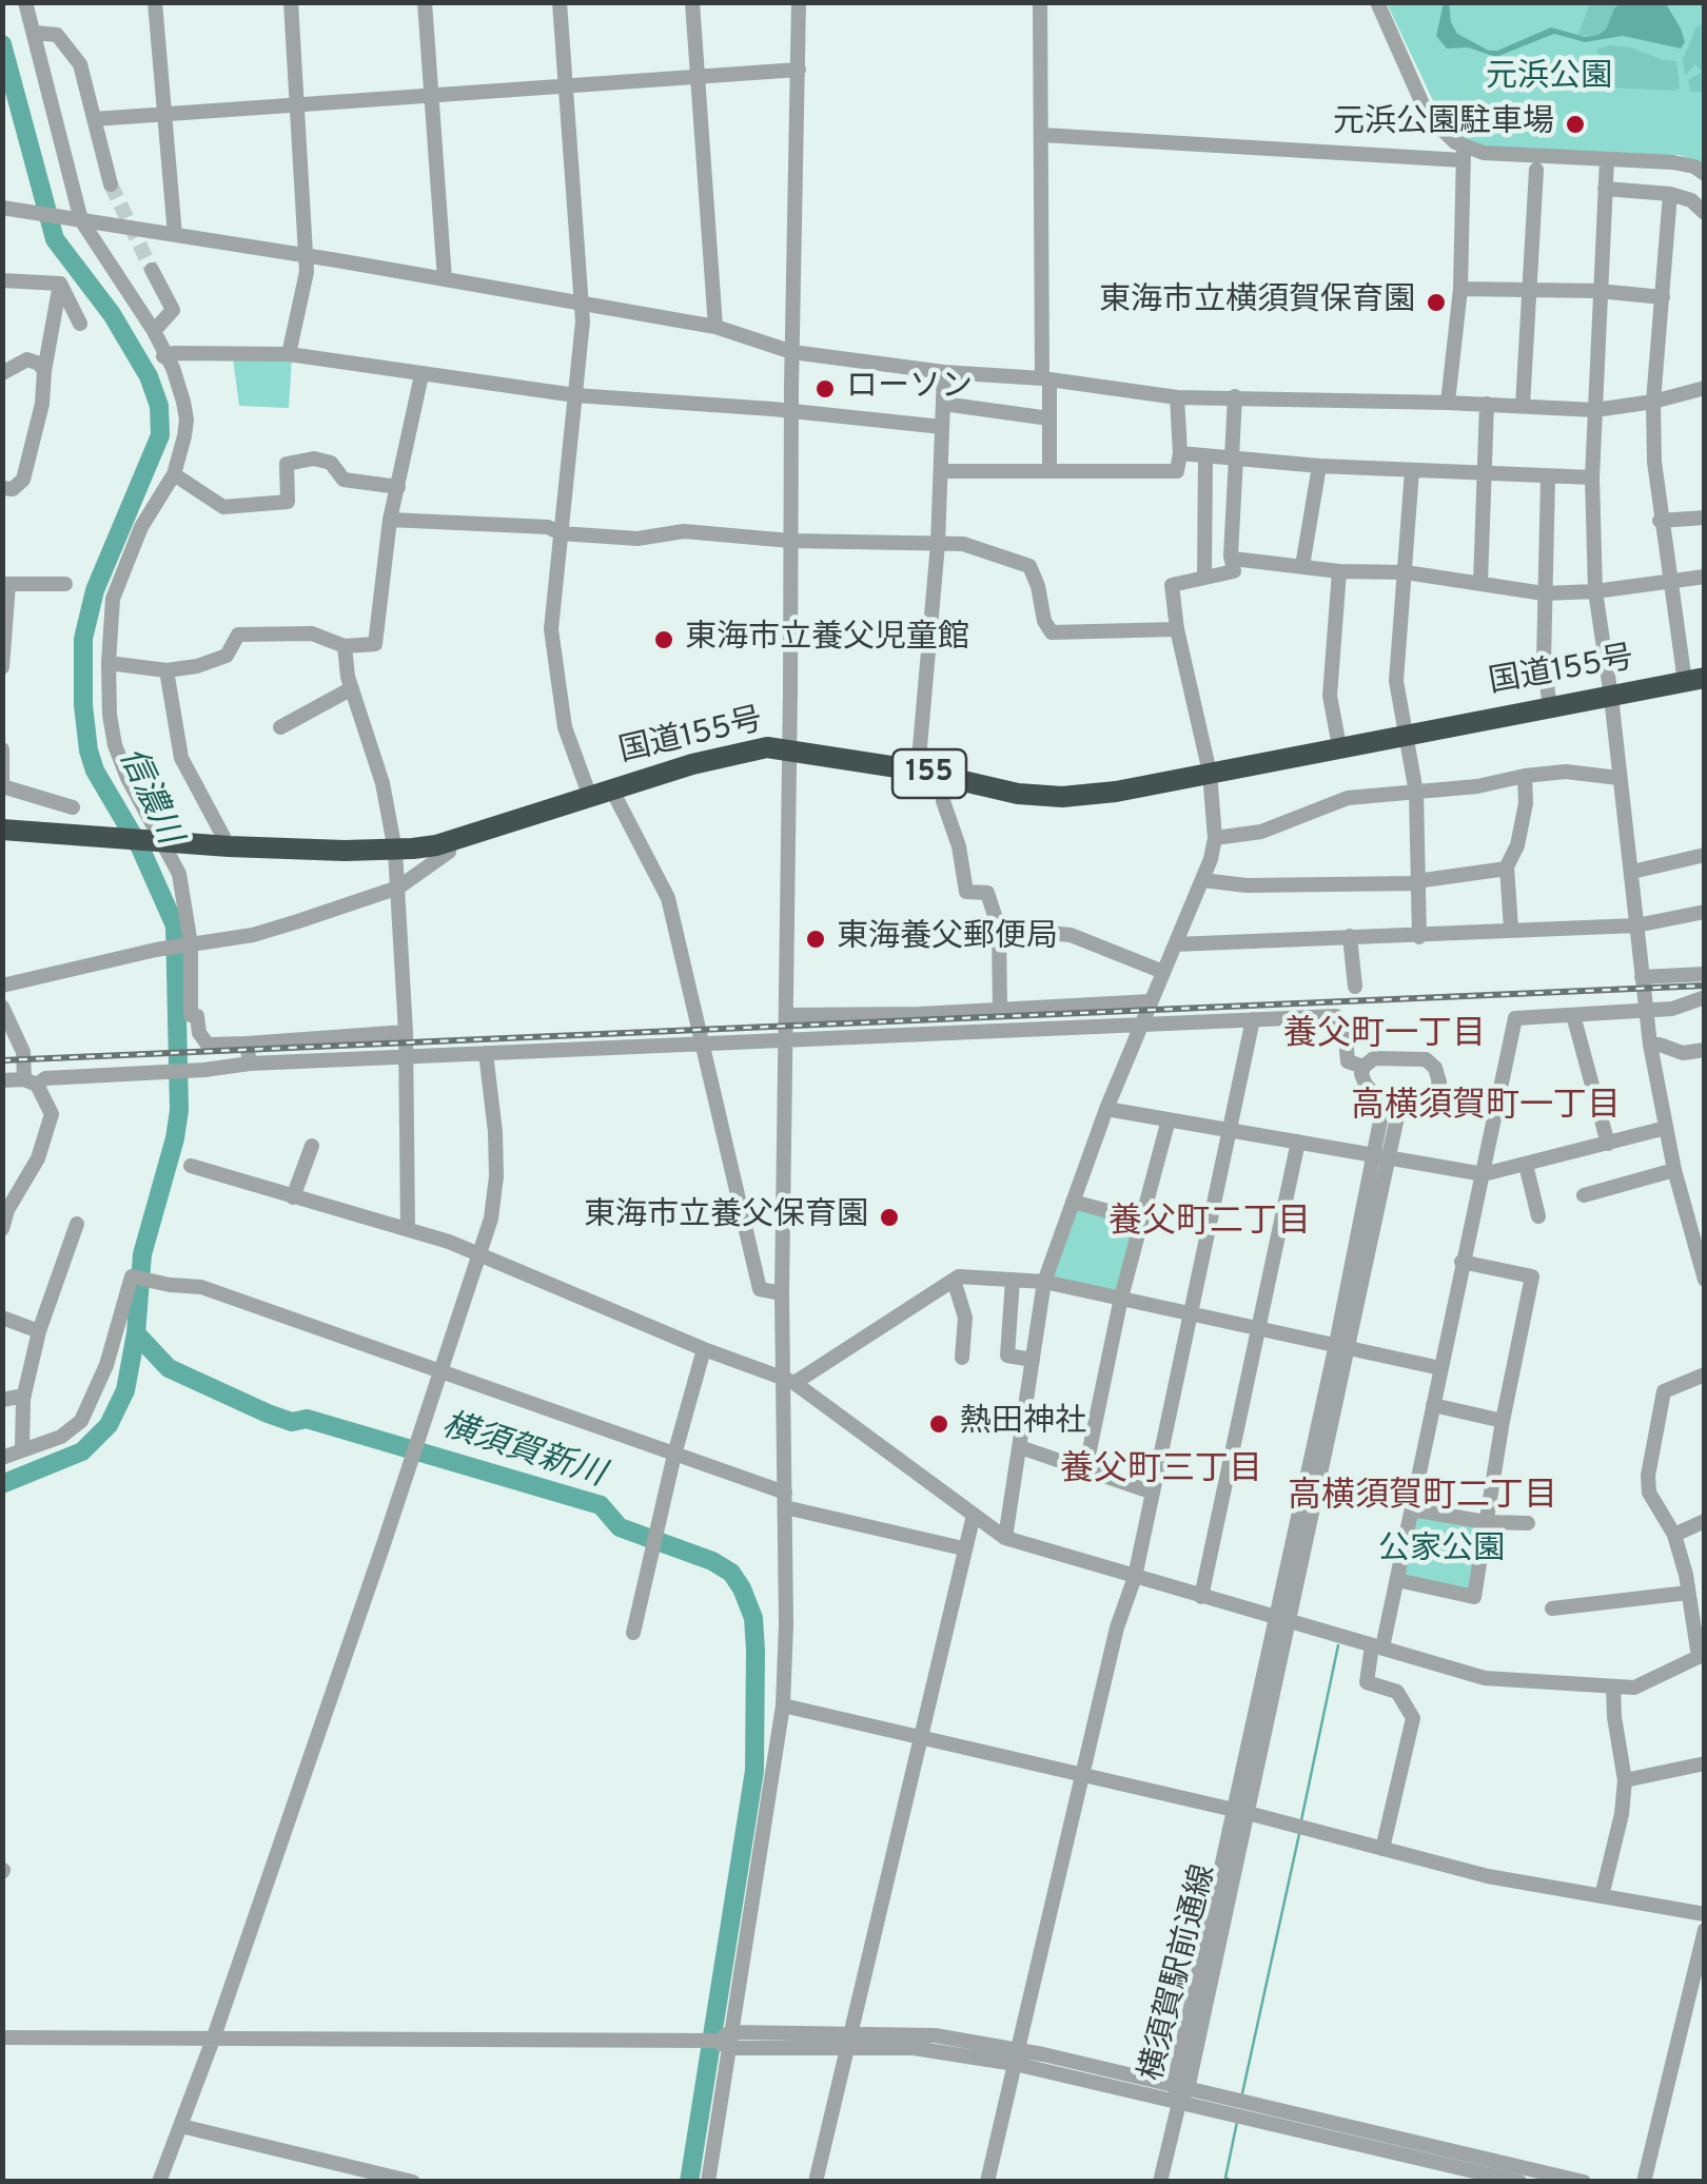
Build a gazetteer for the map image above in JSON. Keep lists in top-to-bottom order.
{
  "streets": {
    "highway": ["国道155号", "155"],
    "street": ["横須賀駅前通線"]
  },
  "districts": [
    "養父町一丁目",
    "高横須賀町一丁目",
    "養父町二丁目",
    "養父町三丁目",
    "高横須賀町二丁目"
  ],
  "water": ["信濃川", "横須賀新川"],
  "parks": ["元浜公園", "公家公園"],
  "places": [
    "元浜公園駐車場",
    "東海市立横須賀保育園",
    "ローソン",
    "東海市立養父児童館",
    "東海養父郵便局",
    "東海市立養父保育園",
    "熱田神社"
  ]
}
